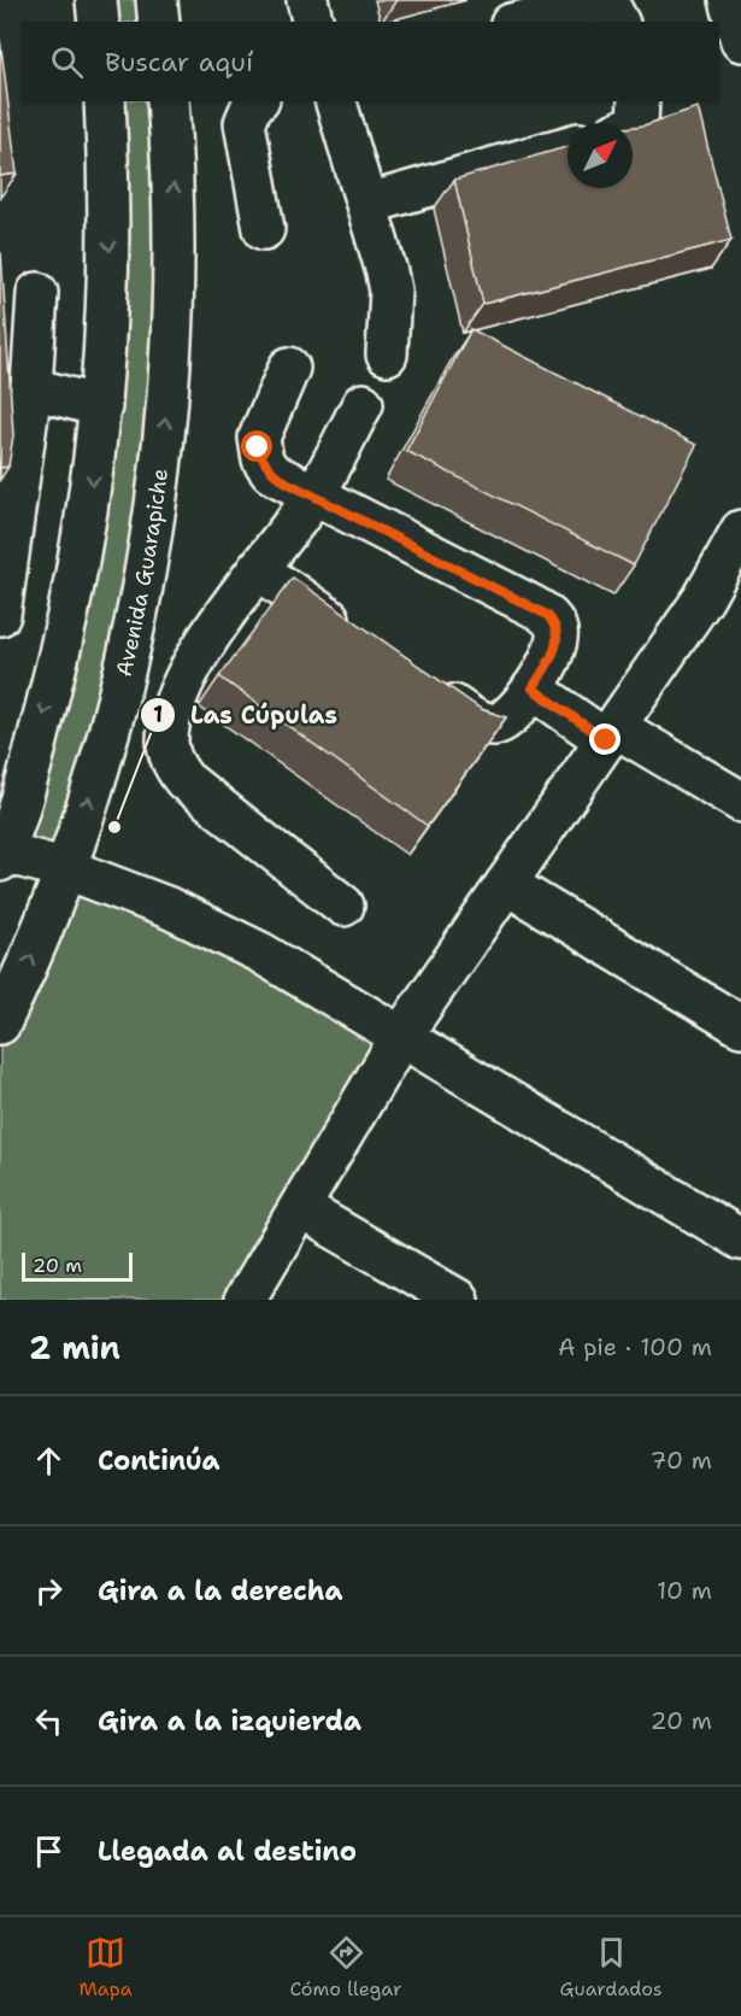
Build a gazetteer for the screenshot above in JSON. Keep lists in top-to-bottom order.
{
  "streets": {
    "street": ["Avenida Guarapiche"]
  },
  "places": ["Las Cúpulas"],
  "scale_bar": "20 m",
  "north": "top right",
  "page": {
    "search": "Buscar aquí",
    "scale": "20 m",
    "heading": ["2 min", "A pie · 100 m"],
    "list": [
      ["Continúa", "70 m"],
      ["Gira a la derecha", "10 m"],
      ["Gira a la izquierda", "20 m"],
      "Llegada al destino"
    ],
    "nav": ["Mapa", "Cómo llegar", "Guardados"]
  }
}
